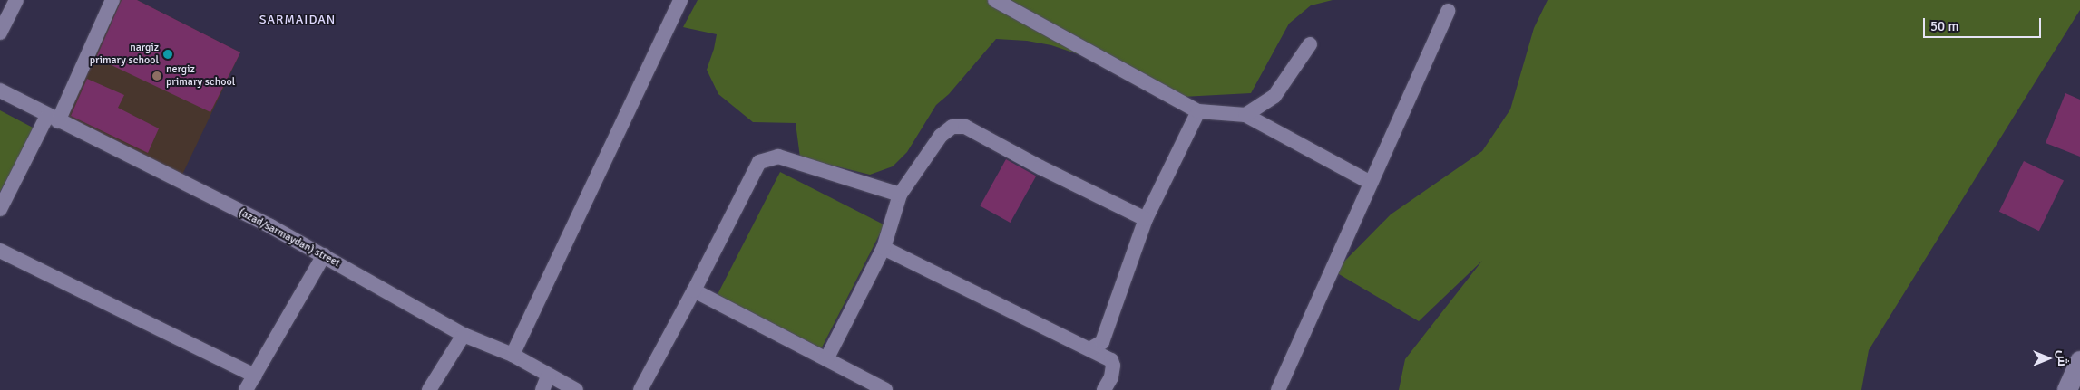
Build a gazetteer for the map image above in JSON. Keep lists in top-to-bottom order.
{
  "streets": {
    "street": ["(azad/sarmaydan) street"]
  },
  "districts": ["SARMAIDAN"],
  "places": ["nargiz primary school", "nergiz primary school"],
  "scale_bar": "50 m",
  "north": "right"
}
